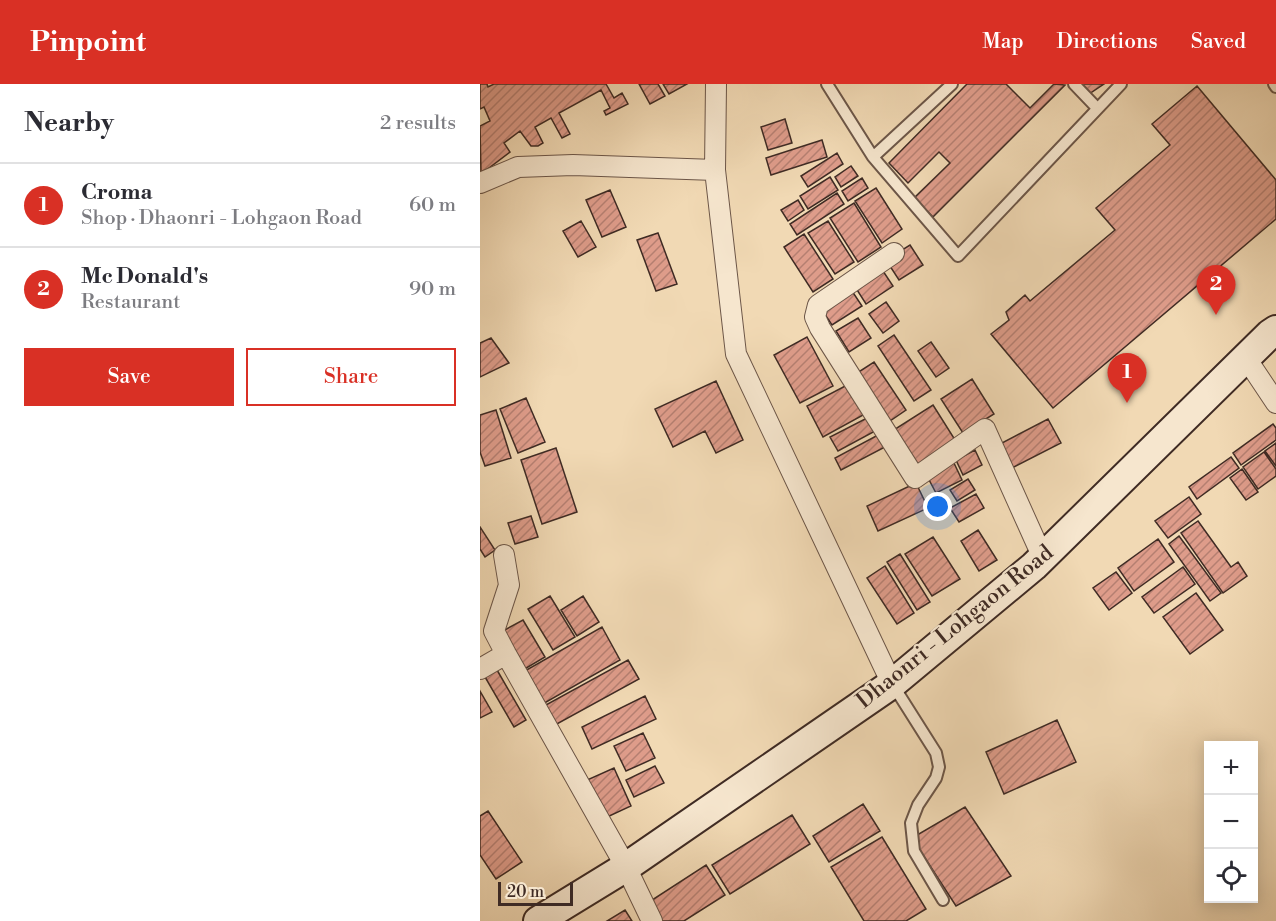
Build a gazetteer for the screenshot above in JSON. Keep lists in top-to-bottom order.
{
  "streets": {
    "main road": ["Dhaonri - Lohgaon Road"]
  },
  "scale_bar": "20 m",
  "page": {
    "header": "Pinpoint",
    "nav": ["Map", "Directions", "Saved"],
    "heading": ["Nearby", "2 results"],
    "list": [
      {
        "mark": "1",
        "name": "Croma",
        "note": "Shop · Dhaonri - Lohgaon Road",
        "value": "60 m"
      },
      {
        "mark": "2",
        "name": "Mc Donald's",
        "note": "Restaurant",
        "value": "90 m"
      }
    ],
    "pins": ["2", "1"],
    "buttons": ["Save", "Share"],
    "map_buttons": ["+", "−"],
    "scale": "20 m"
  }
}
